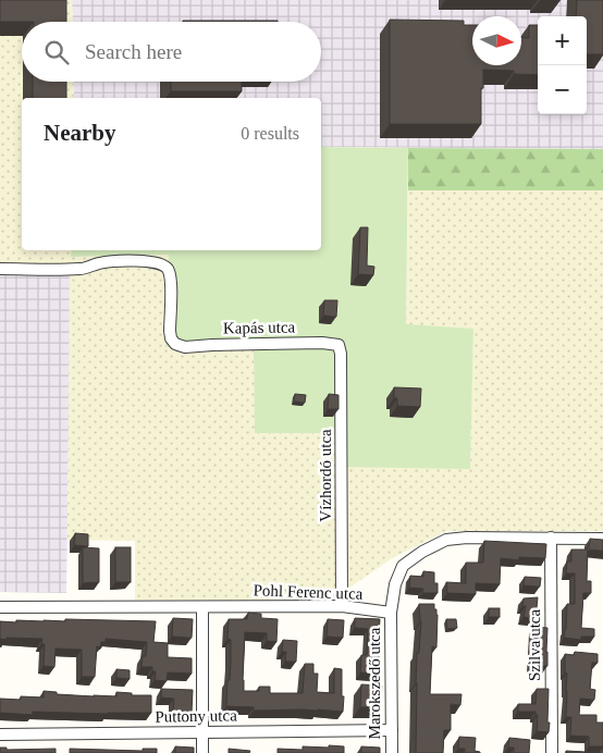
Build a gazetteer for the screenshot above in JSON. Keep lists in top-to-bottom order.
{
  "streets": {
    "street": [
      "Kapás utca",
      "Vízhordó utca",
      "Pohl Ferenc utca",
      "Szilva utca",
      "Marokszedő utca",
      "Puttony utca"
    ]
  },
  "crossings": [
    ["Kapás utca", "Vízhordó utca"],
    ["Vízhordó utca", "Pohl Ferenc utca"],
    ["Pohl Ferenc utca", "Marokszedő utca"],
    ["Marokszedő utca", "Puttony utca"]
  ],
  "north": "right",
  "page": {
    "map_buttons": ["+", "−"],
    "search": "Search here",
    "heading": ["Nearby", "0 results"]
  }
}
